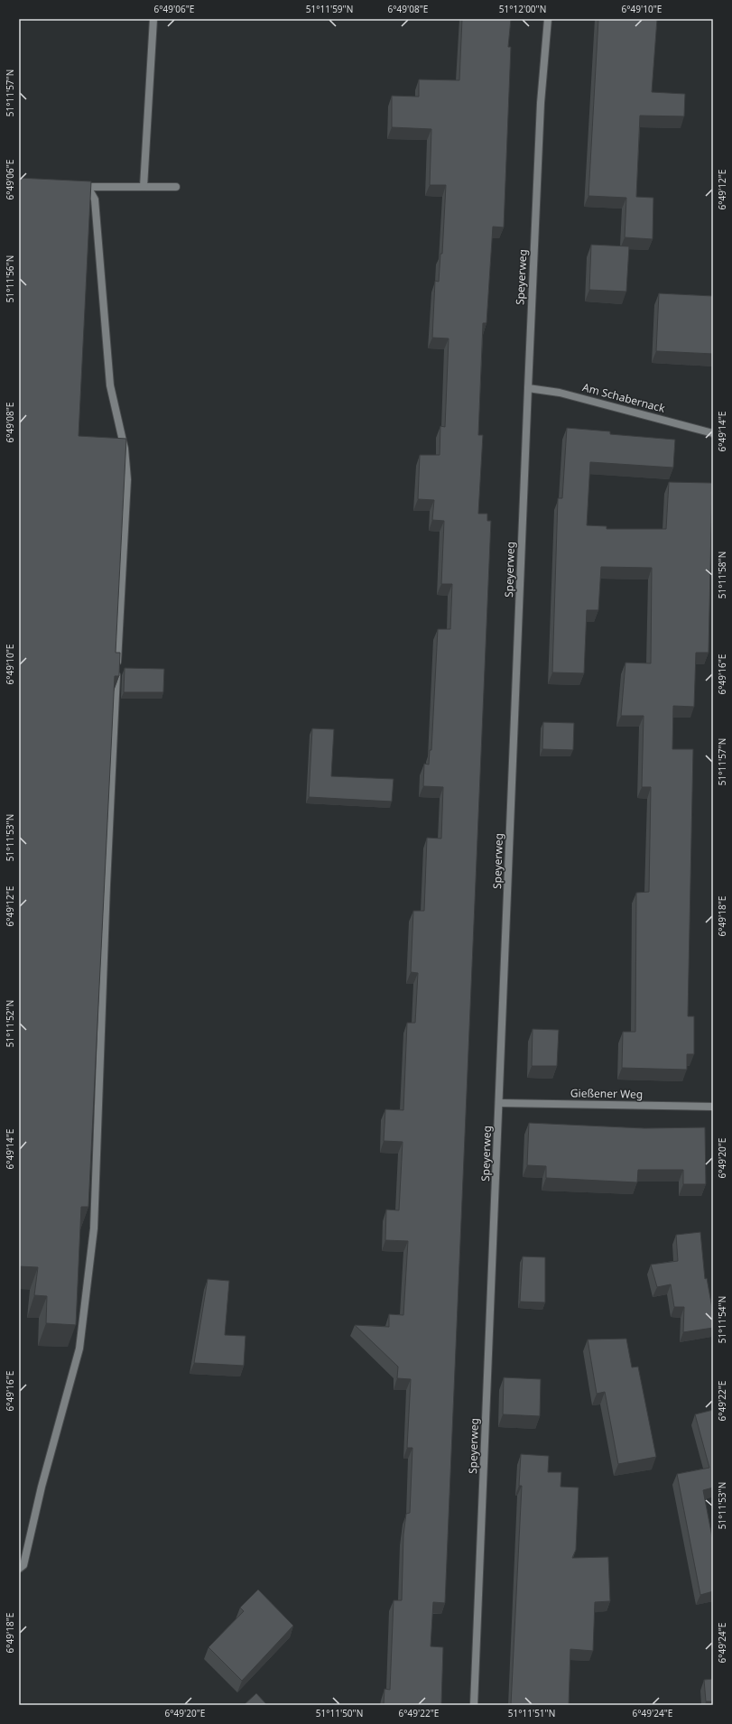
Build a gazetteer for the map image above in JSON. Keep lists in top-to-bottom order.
{
  "streets": {
    "street": ["Speyerweg", "Am Schabernack", "Gießener Weg"]
  },
  "crossings": [
    ["Speyerweg", "Am Schabernack"],
    ["Speyerweg", "Gießener Weg"]
  ],
  "coordinates": [
    "6°49'06\"E",
    "51°11'59\"N",
    "6°49'08\"E",
    "51°12'00\"N",
    "6°49'10\"E",
    "51°11'57\"N",
    "6°49'12\"E",
    "51°11'56\"N",
    "6°49'14\"E",
    "51°11'58\"N",
    "6°49'16\"E",
    "51°11'53\"N",
    "6°49'18\"E",
    "51°11'52\"N",
    "6°49'20\"E",
    "51°11'54\"N",
    "6°49'22\"E",
    "6°49'24\"E",
    "51°11'50\"N",
    "51°11'51\"N"
  ]
}
